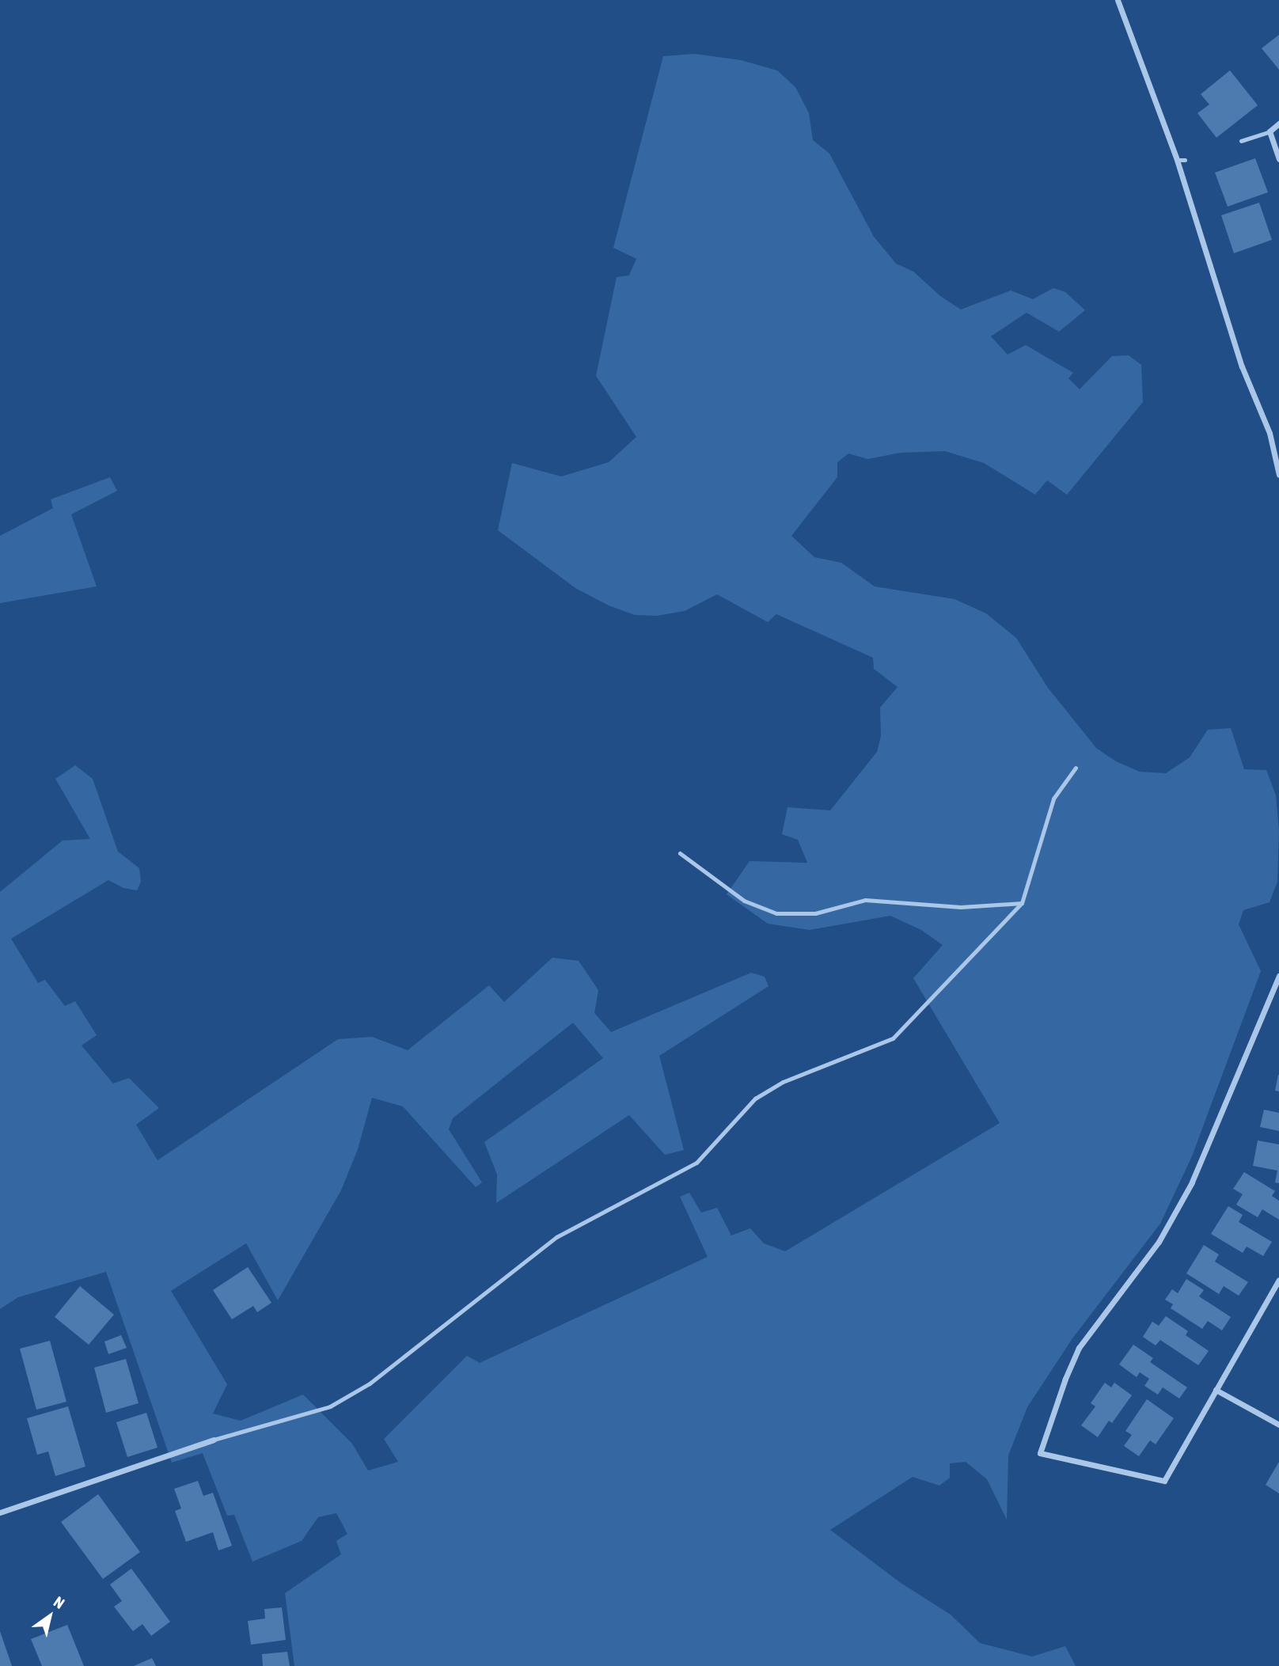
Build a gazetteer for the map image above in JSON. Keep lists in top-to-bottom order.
{
  "north": "top right"
}
